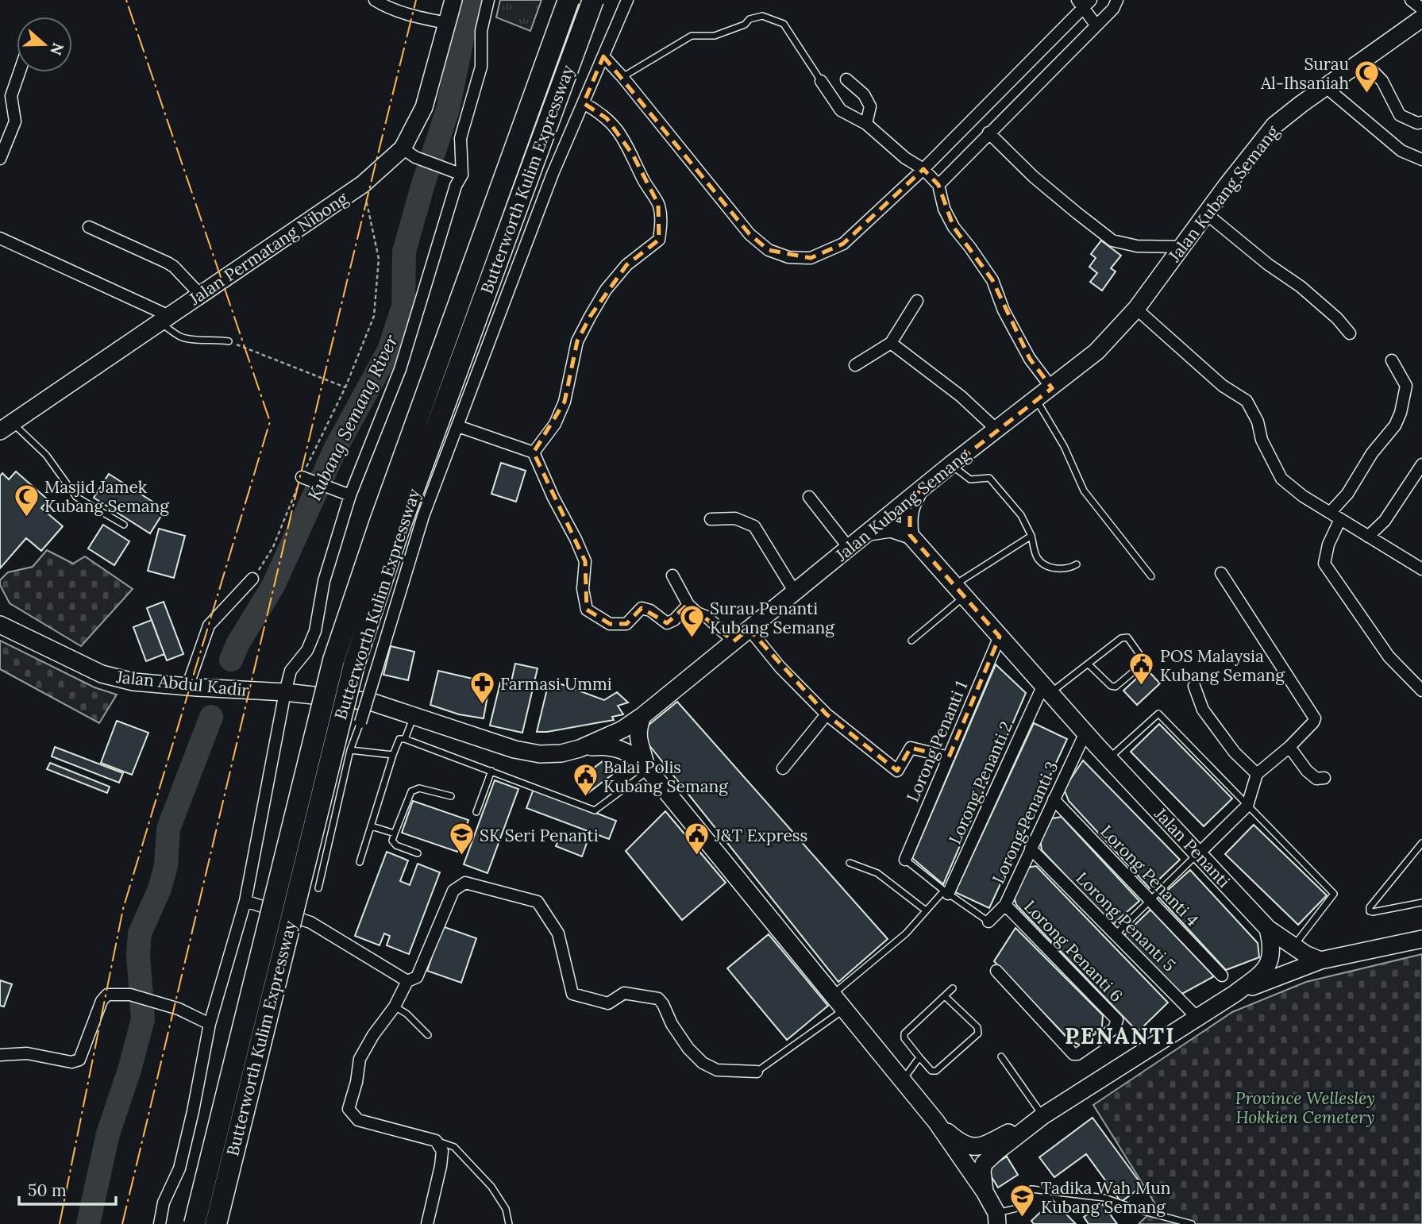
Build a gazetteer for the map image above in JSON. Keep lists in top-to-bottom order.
{
  "streets": {
    "highway": ["Butterworth Kulim Expressway"],
    "main road": [
      "Jalan Kubang Semang",
      "Jalan Permatang Nibong",
      "Jalan Abdul Kadir",
      "Jalan Penanti"
    ],
    "street": [
      "Lorong Penanti 1",
      "Lorong Penanti 2",
      "Lorong Penanti 3",
      "Lorong Penanti 4",
      "Lorong Penanti 5",
      "Lorong Penanti 6"
    ]
  },
  "crossings": [
    ["Jalan Kubang Semang", "Jalan Abdul Kadir"],
    ["Lorong Penanti 1", "Jalan Penanti"],
    ["Lorong Penanti 2", "Jalan Penanti"],
    ["Lorong Penanti 3", "Jalan Penanti"],
    ["Lorong Penanti 3", "Lorong Penanti 4"],
    ["Lorong Penanti 3", "Lorong Penanti 5"],
    ["Lorong Penanti 3", "Lorong Penanti 6"]
  ],
  "districts": ["PENANTI"],
  "water": ["Kubang Semang River"],
  "parks": ["Province Wellesley Hokkien Cemetery"],
  "places": {
    "mosque": ["Surau Al-Ihsaniah", "Masjid Jamek Kubang Semang", "Surau Penanti Kubang Semang"],
    "public building": ["POS Malaysia Kubang Semang", "Balai Polis Kubang Semang", "J&T Express"],
    "pharmacy": ["Farmasi Ummi"],
    "school or university": ["SK Seri Penanti", "Tadika Wah Mun Kubang Semang"]
  },
  "scale_bar": "50 m",
  "north": "right"
}
